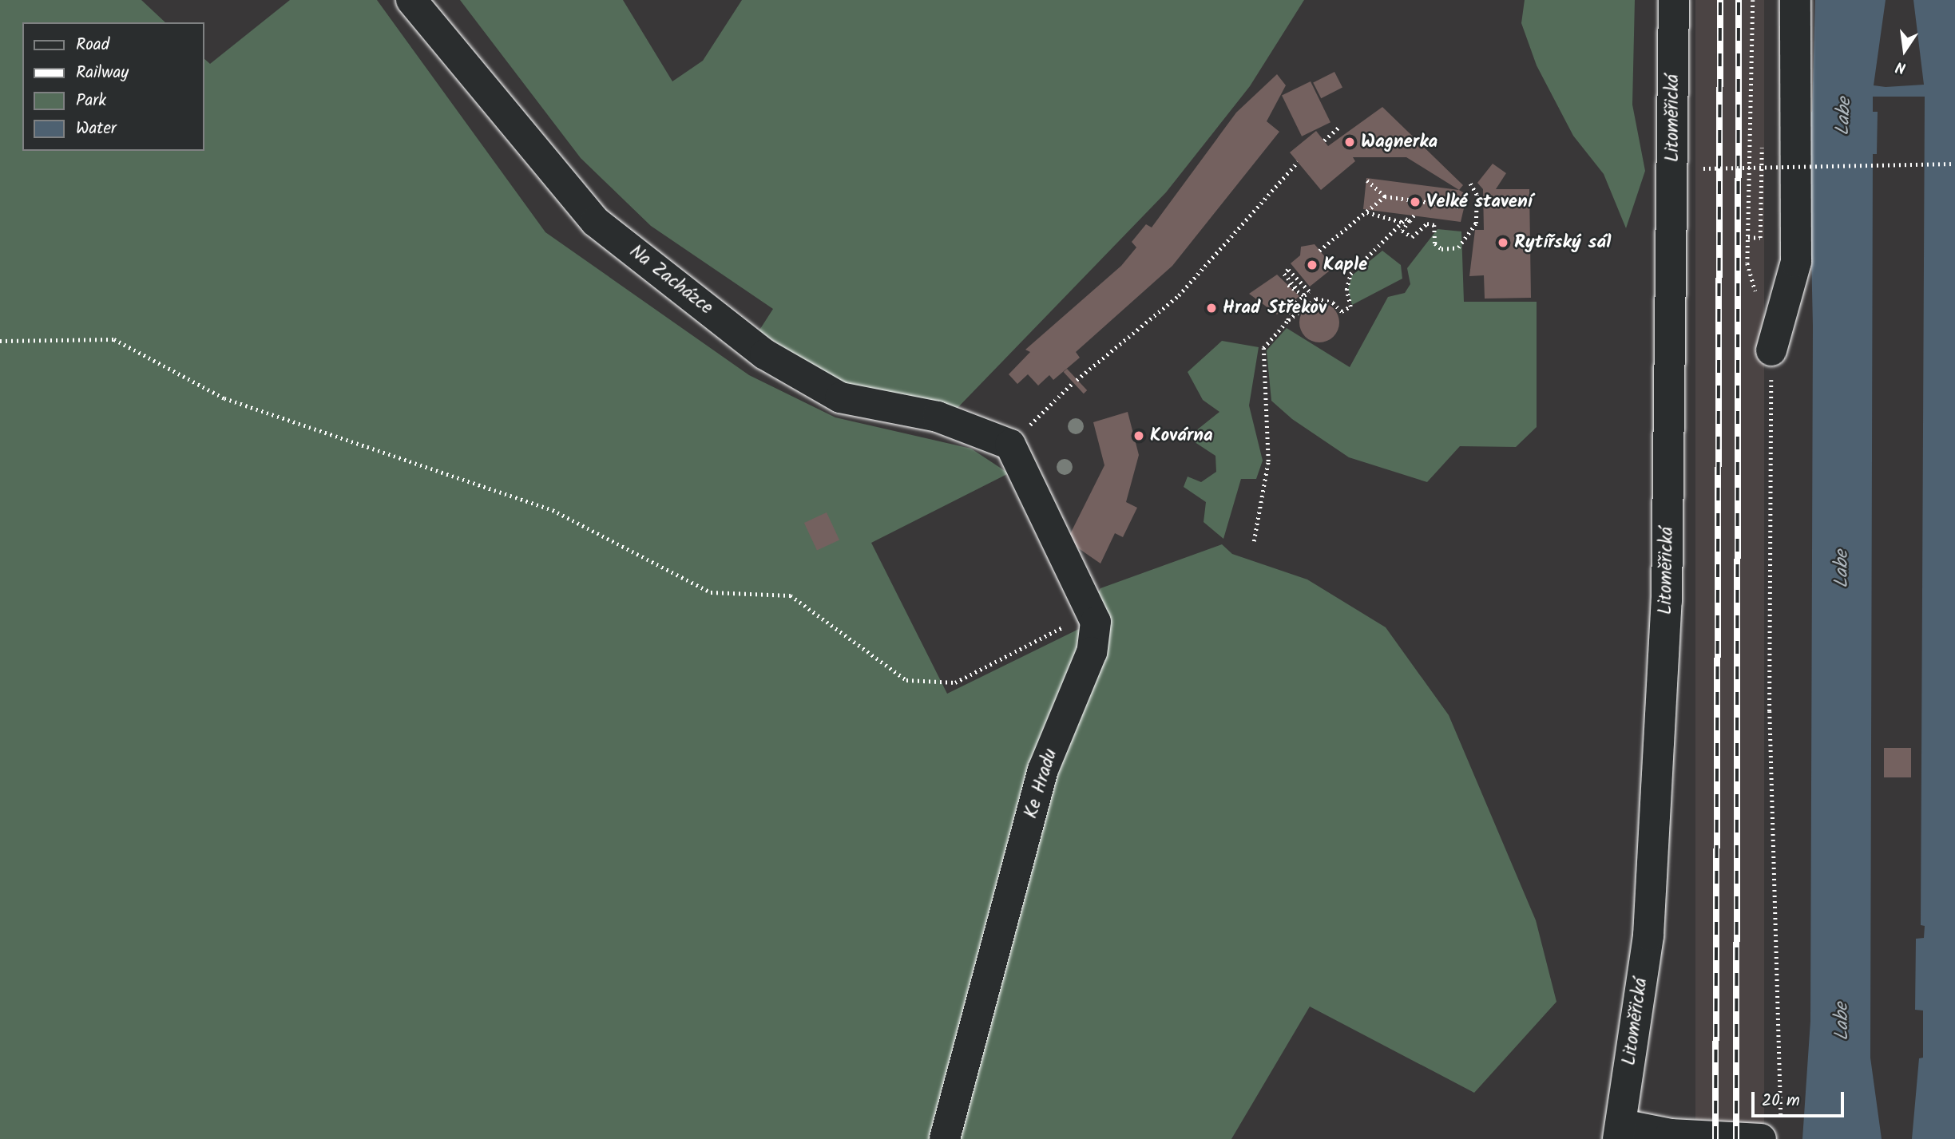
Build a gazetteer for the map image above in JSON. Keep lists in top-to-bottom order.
{
  "streets": {
    "main road": ["Litoměřická", "Na Zacházce", "Ke Hradu"]
  },
  "water": ["Labe"],
  "places": [
    "Wagnerka",
    "Velké stavení",
    "Rytířský sál",
    "Kaple",
    "Hrad Střekov",
    "Kovárna"
  ],
  "legend": [
    "Road",
    "Railway",
    "Park",
    "Water"
  ],
  "scale_bar": "20 m",
  "north": "bottom"
}
